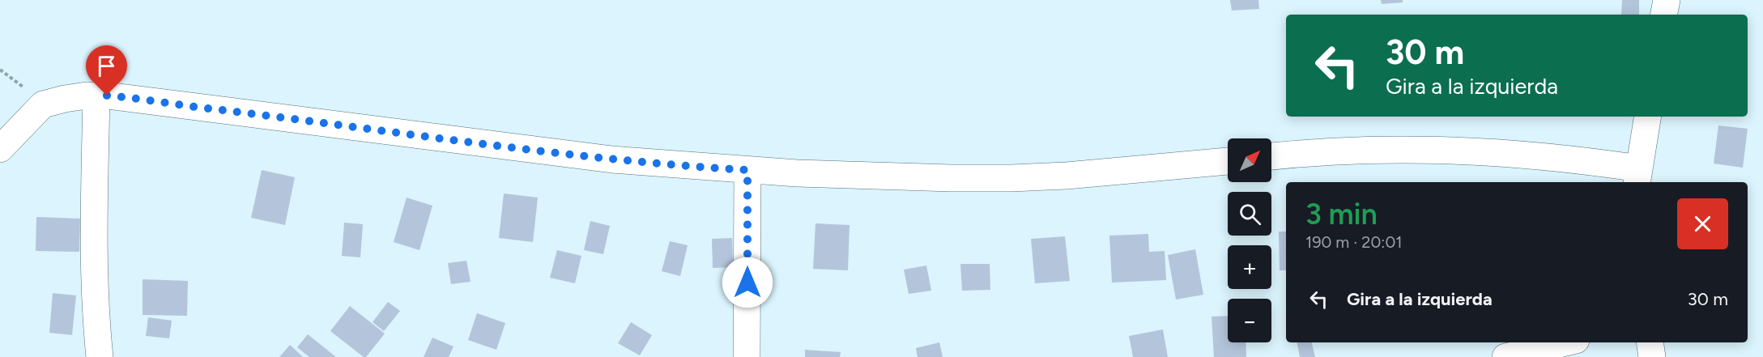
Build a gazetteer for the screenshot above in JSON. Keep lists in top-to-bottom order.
{
  "north": "top right",
  "page": {
    "turn": ["30 m", "Gira a la izquierda"],
    "map_buttons": ["+", "−"],
    "heading": ["3 min", "190 m · 20:01"],
    "list": [
      {
        "name": "Gira a la izquierda",
        "value": "30 m"
      }
    ]
  }
}
